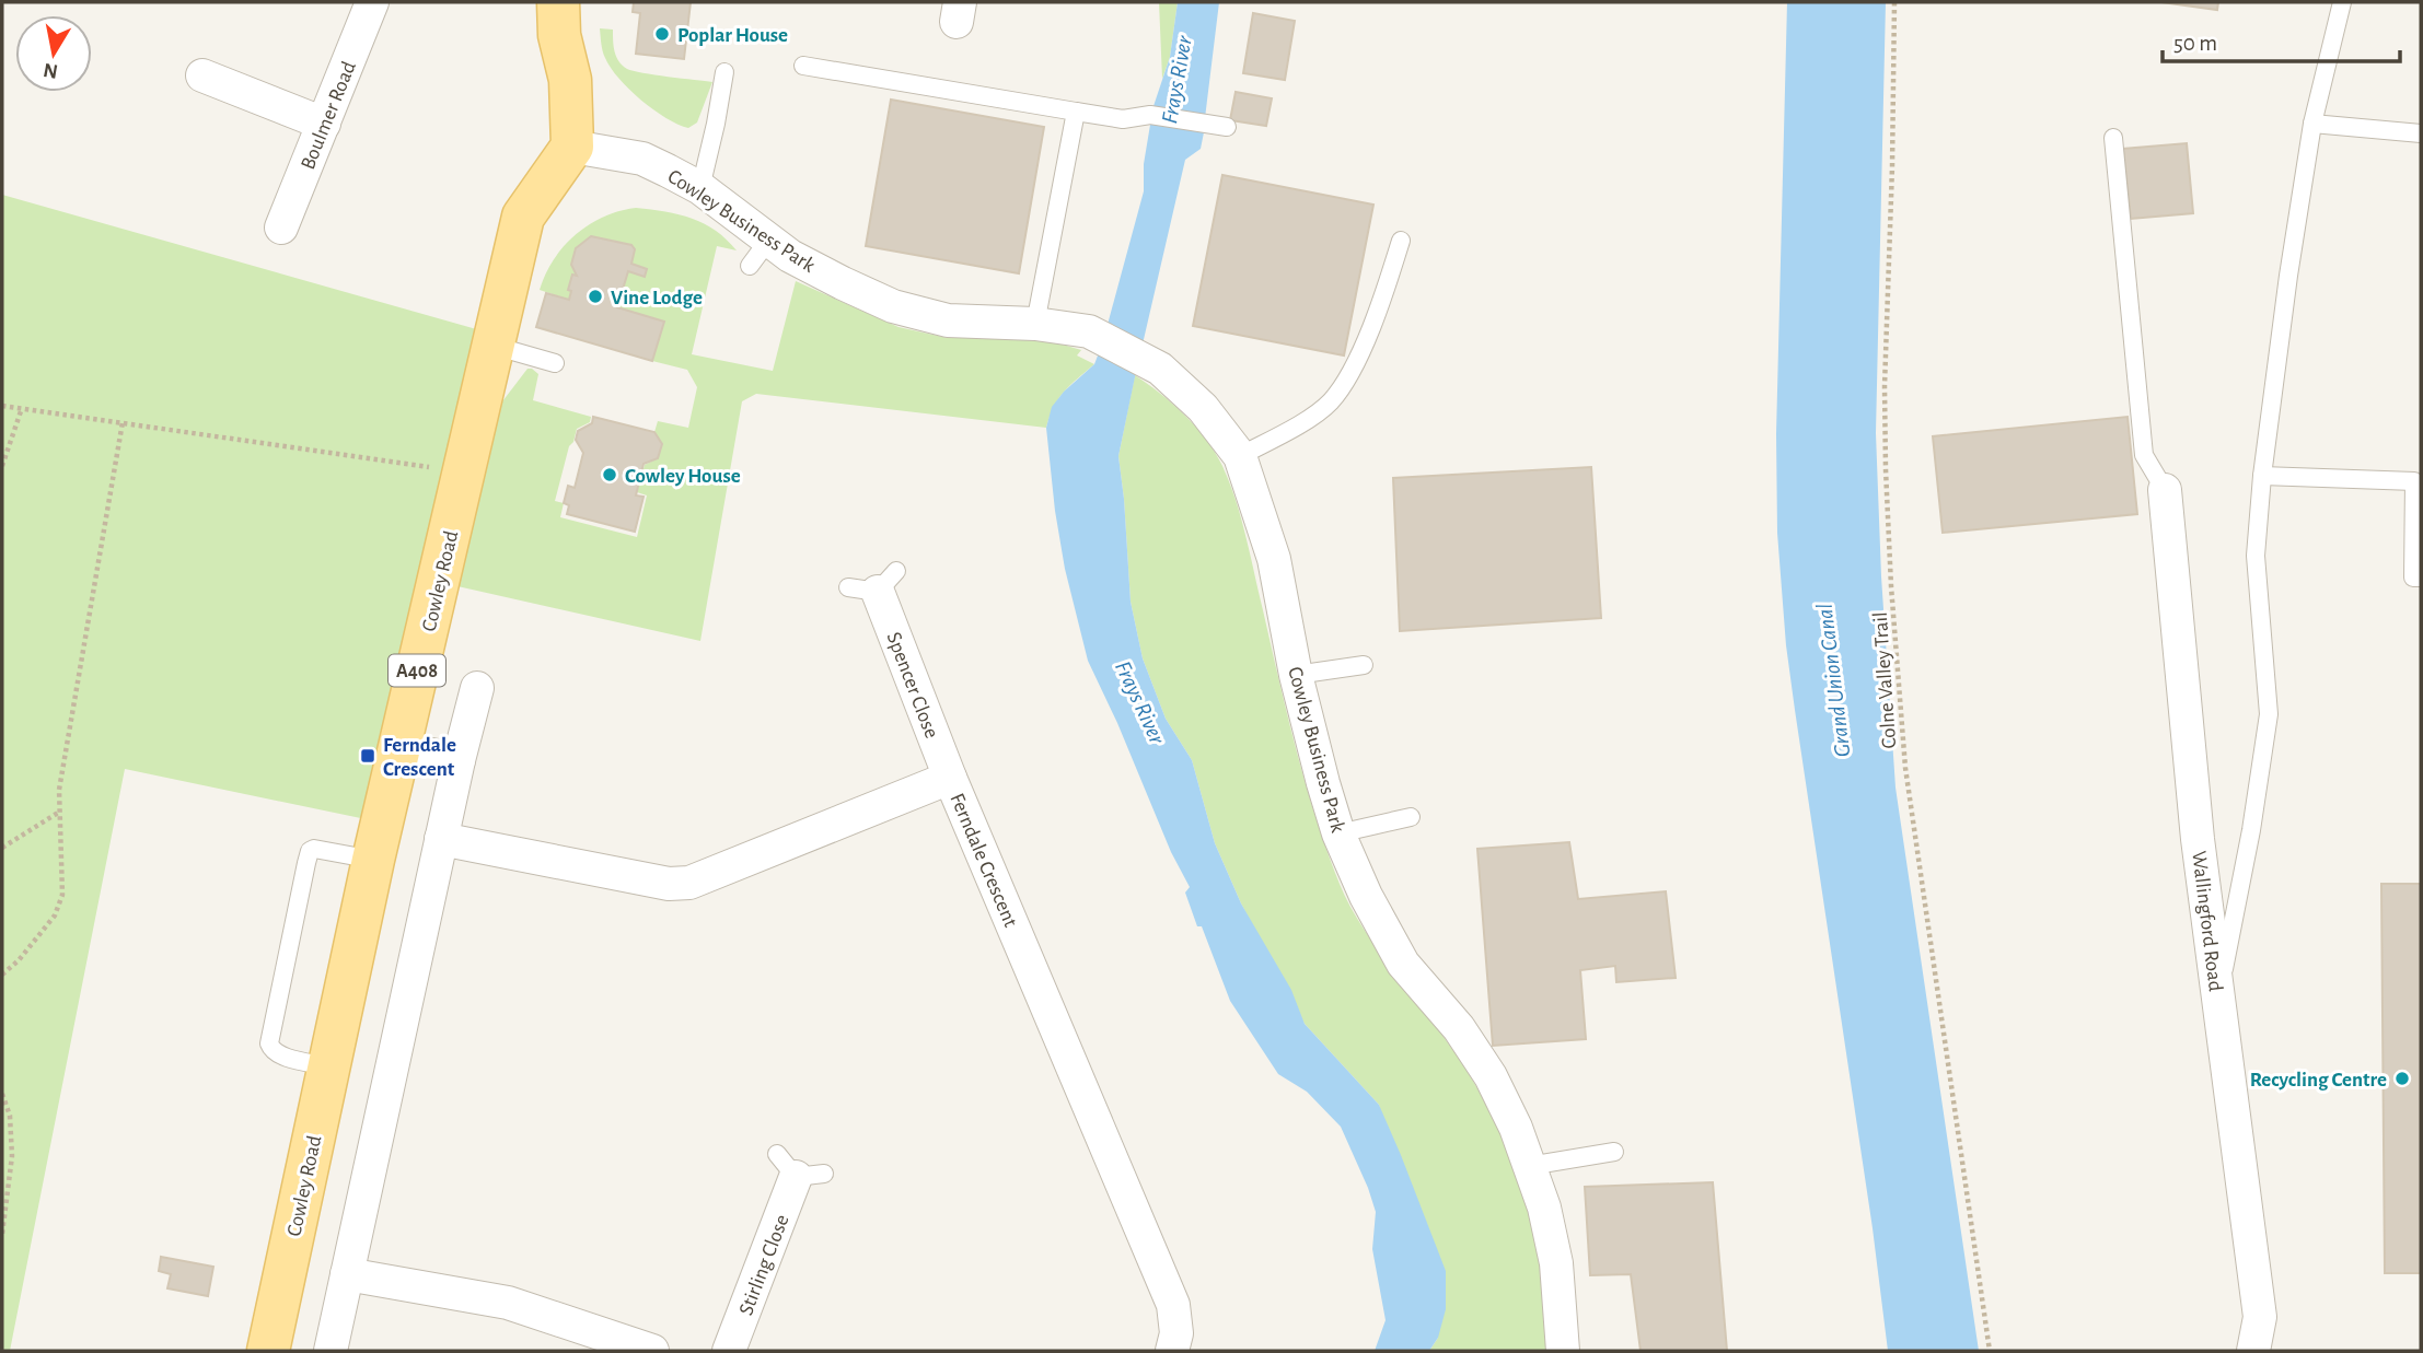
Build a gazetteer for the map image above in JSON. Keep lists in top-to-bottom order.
{
  "streets": {
    "main road": ["Cowley Road", "A408"],
    "street": [
      "Boulmer Road",
      "Cowley Business Park",
      "Spencer Close",
      "Ferndale Crescent",
      "Wallingford Road",
      "Stirling Close"
    ],
    "path": ["Colne Valley Trail"]
  },
  "crossings": [
    ["Cowley Business Park", "Cowley Road"],
    ["Spencer Close", "Ferndale Crescent"]
  ],
  "water": ["Frays River", "Grand Union Canal"],
  "places": {
    "other": [
      "Poplar House",
      "Vine Lodge",
      "Cowley House",
      "Recycling Centre"
    ],
    "transit": ["Ferndale Crescent"]
  },
  "scale_bar": "50 m",
  "north": "bottom"
}
